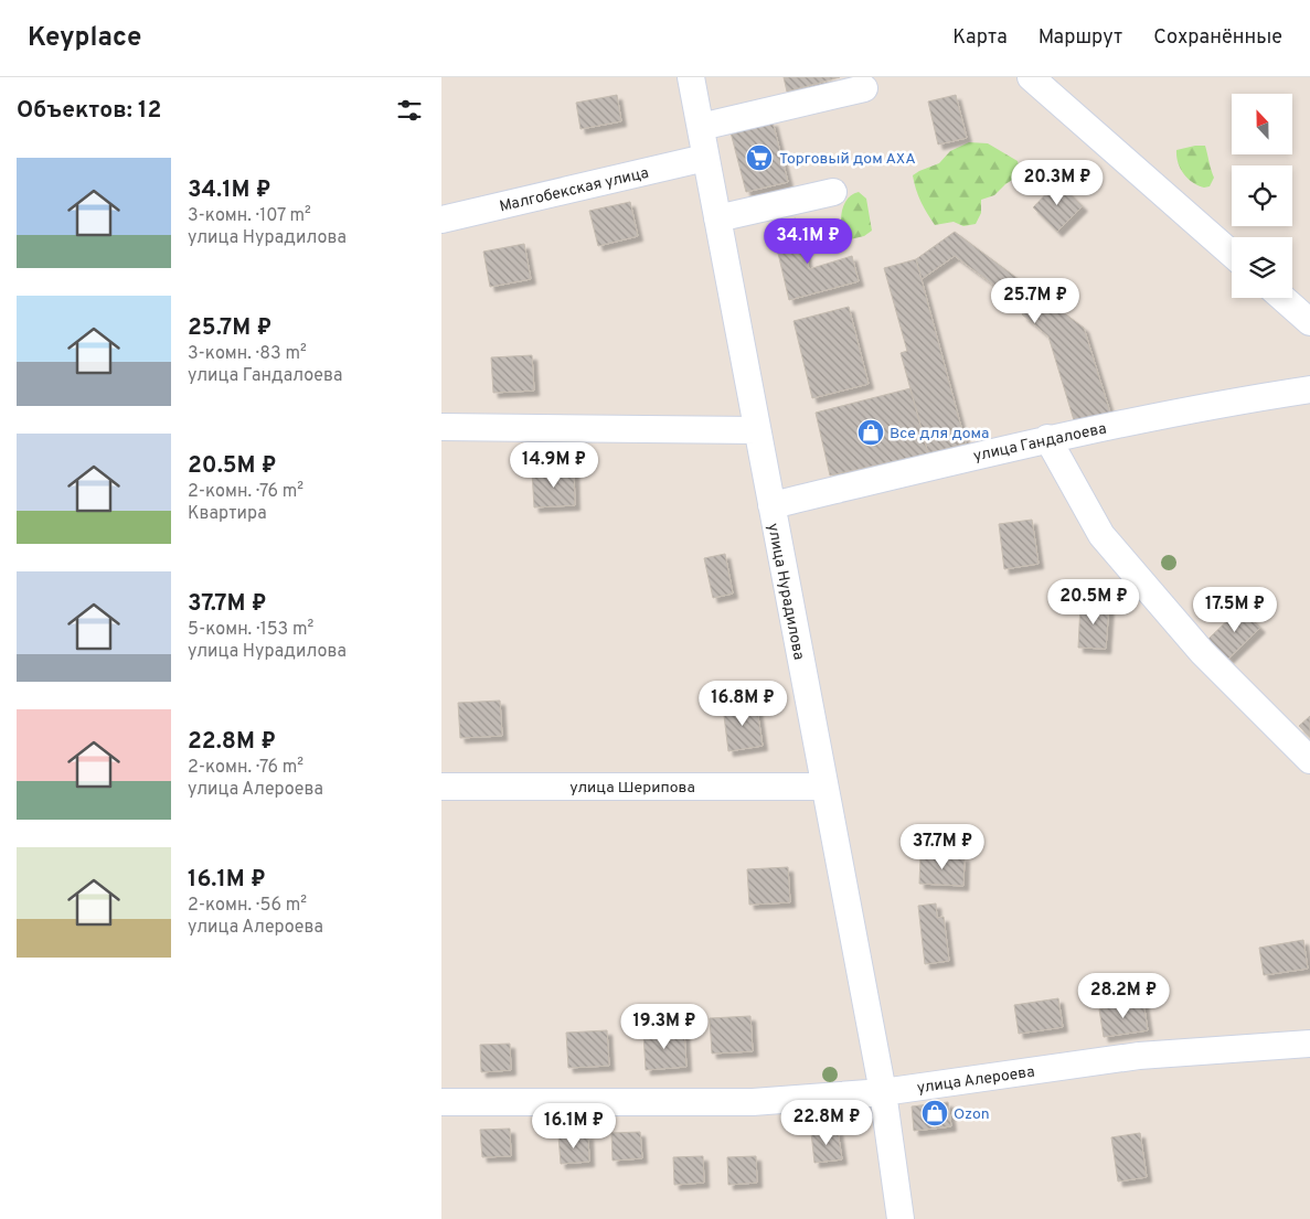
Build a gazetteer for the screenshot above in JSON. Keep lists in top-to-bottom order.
{
  "streets": {
    "street": [
      "Малгобекская улица",
      "улица Гандалоева",
      "улица Нурадилова",
      "улица Шерипова",
      "улица Алероева"
    ]
  },
  "crossings": [
    ["Малгобекская улица", "улица Нурадилова"],
    ["улица Гандалоева", "улица Нурадилова"],
    ["улица Нурадилова", "улица Шерипова"],
    ["улица Нурадилова", "улица Алероева"]
  ],
  "places": {
    "supermarket": ["Торговый дом АХА"],
    "shop": ["Все для дома", "Ozon"]
  },
  "north": "top",
  "page": {
    "header": "Keyplace",
    "nav": ["Карта", "Маршрут", "Сохранённые"],
    "heading": "Объектов: 12",
    "list": [
      {
        "name": "34.1M ₽",
        "note": "3-комн. · 107 m² · улица Нурадилова"
      },
      {
        "name": "25.7M ₽",
        "note": "3-комн. · 83 m² · улица Гандалоева"
      },
      {
        "name": "20.5M ₽",
        "note": "2-комн. · 76 m² · Квартира"
      },
      {
        "name": "37.7M ₽",
        "note": "5-комн. · 153 m² · улица Нурадилова"
      },
      {
        "name": "22.8M ₽",
        "note": "2-комн. · 76 m² · улица Алероева"
      },
      {
        "name": "16.1M ₽",
        "note": "2-комн. · 56 m² · улица Алероева"
      }
    ],
    "price": [
      "20.3M ₽",
      "34.1M ₽",
      "25.7M ₽",
      "14.9M ₽",
      "20.5M ₽",
      "17.5M ₽",
      "16.8M ₽",
      "37.7M ₽",
      "28.2M ₽",
      "19.3M ₽",
      "22.8M ₽",
      "16.1M ₽"
    ]
  }
}
